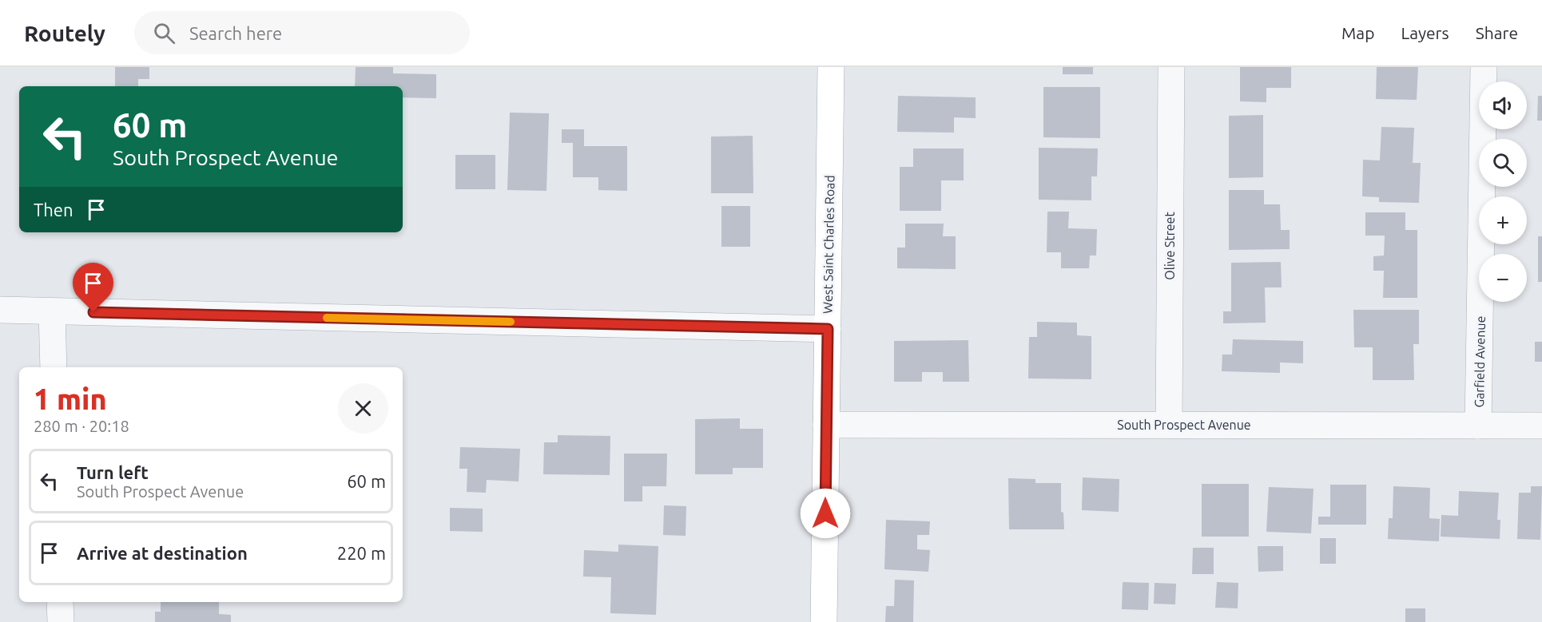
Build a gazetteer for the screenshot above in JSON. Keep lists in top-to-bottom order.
{
  "streets": {
    "main road": ["West Saint Charles Road"],
    "street": ["Olive Street", "Garfield Avenue", "South Prospect Avenue"]
  },
  "crossings": [
    ["West Saint Charles Road", "South Prospect Avenue"],
    ["Olive Street", "South Prospect Avenue"],
    ["Garfield Avenue", "South Prospect Avenue"]
  ],
  "page": {
    "header": "Routely",
    "search": "Search here",
    "nav": ["Map", "Layers", "Share"],
    "map_buttons": ["+", "−"],
    "turn": ["60 m", "South Prospect Avenue"],
    "then": "Then",
    "heading": ["1 min", "280 m · 20:18"],
    "list": [
      {
        "name": "Turn left",
        "note": "South Prospect Avenue",
        "value": "60 m"
      },
      {
        "name": "Arrive at destination",
        "value": "220 m"
      }
    ]
  }
}
